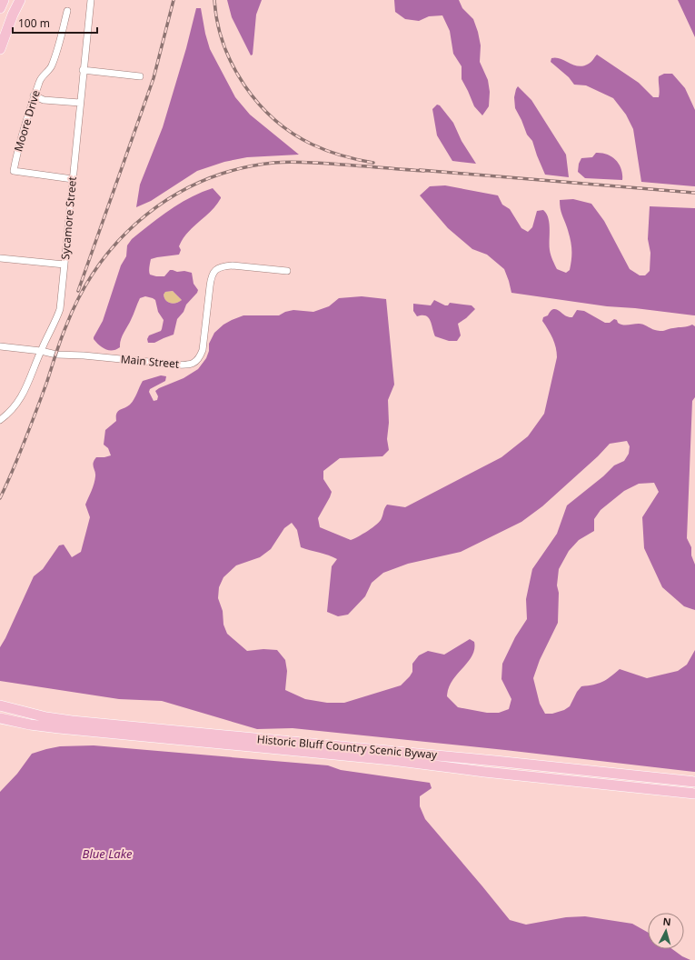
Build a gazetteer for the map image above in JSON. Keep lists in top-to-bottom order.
{
  "streets": {
    "main road": ["Historic Bluff Country Scenic Byway"],
    "street": ["Moore Drive", "Sycamore Street", "Main Street"]
  },
  "crossings": [
    ["Moore Drive", "Sycamore Street"],
    ["Sycamore Street", "Main Street"]
  ],
  "water": ["Blue Lake"],
  "scale_bar": "100 m",
  "north": "top"
}
